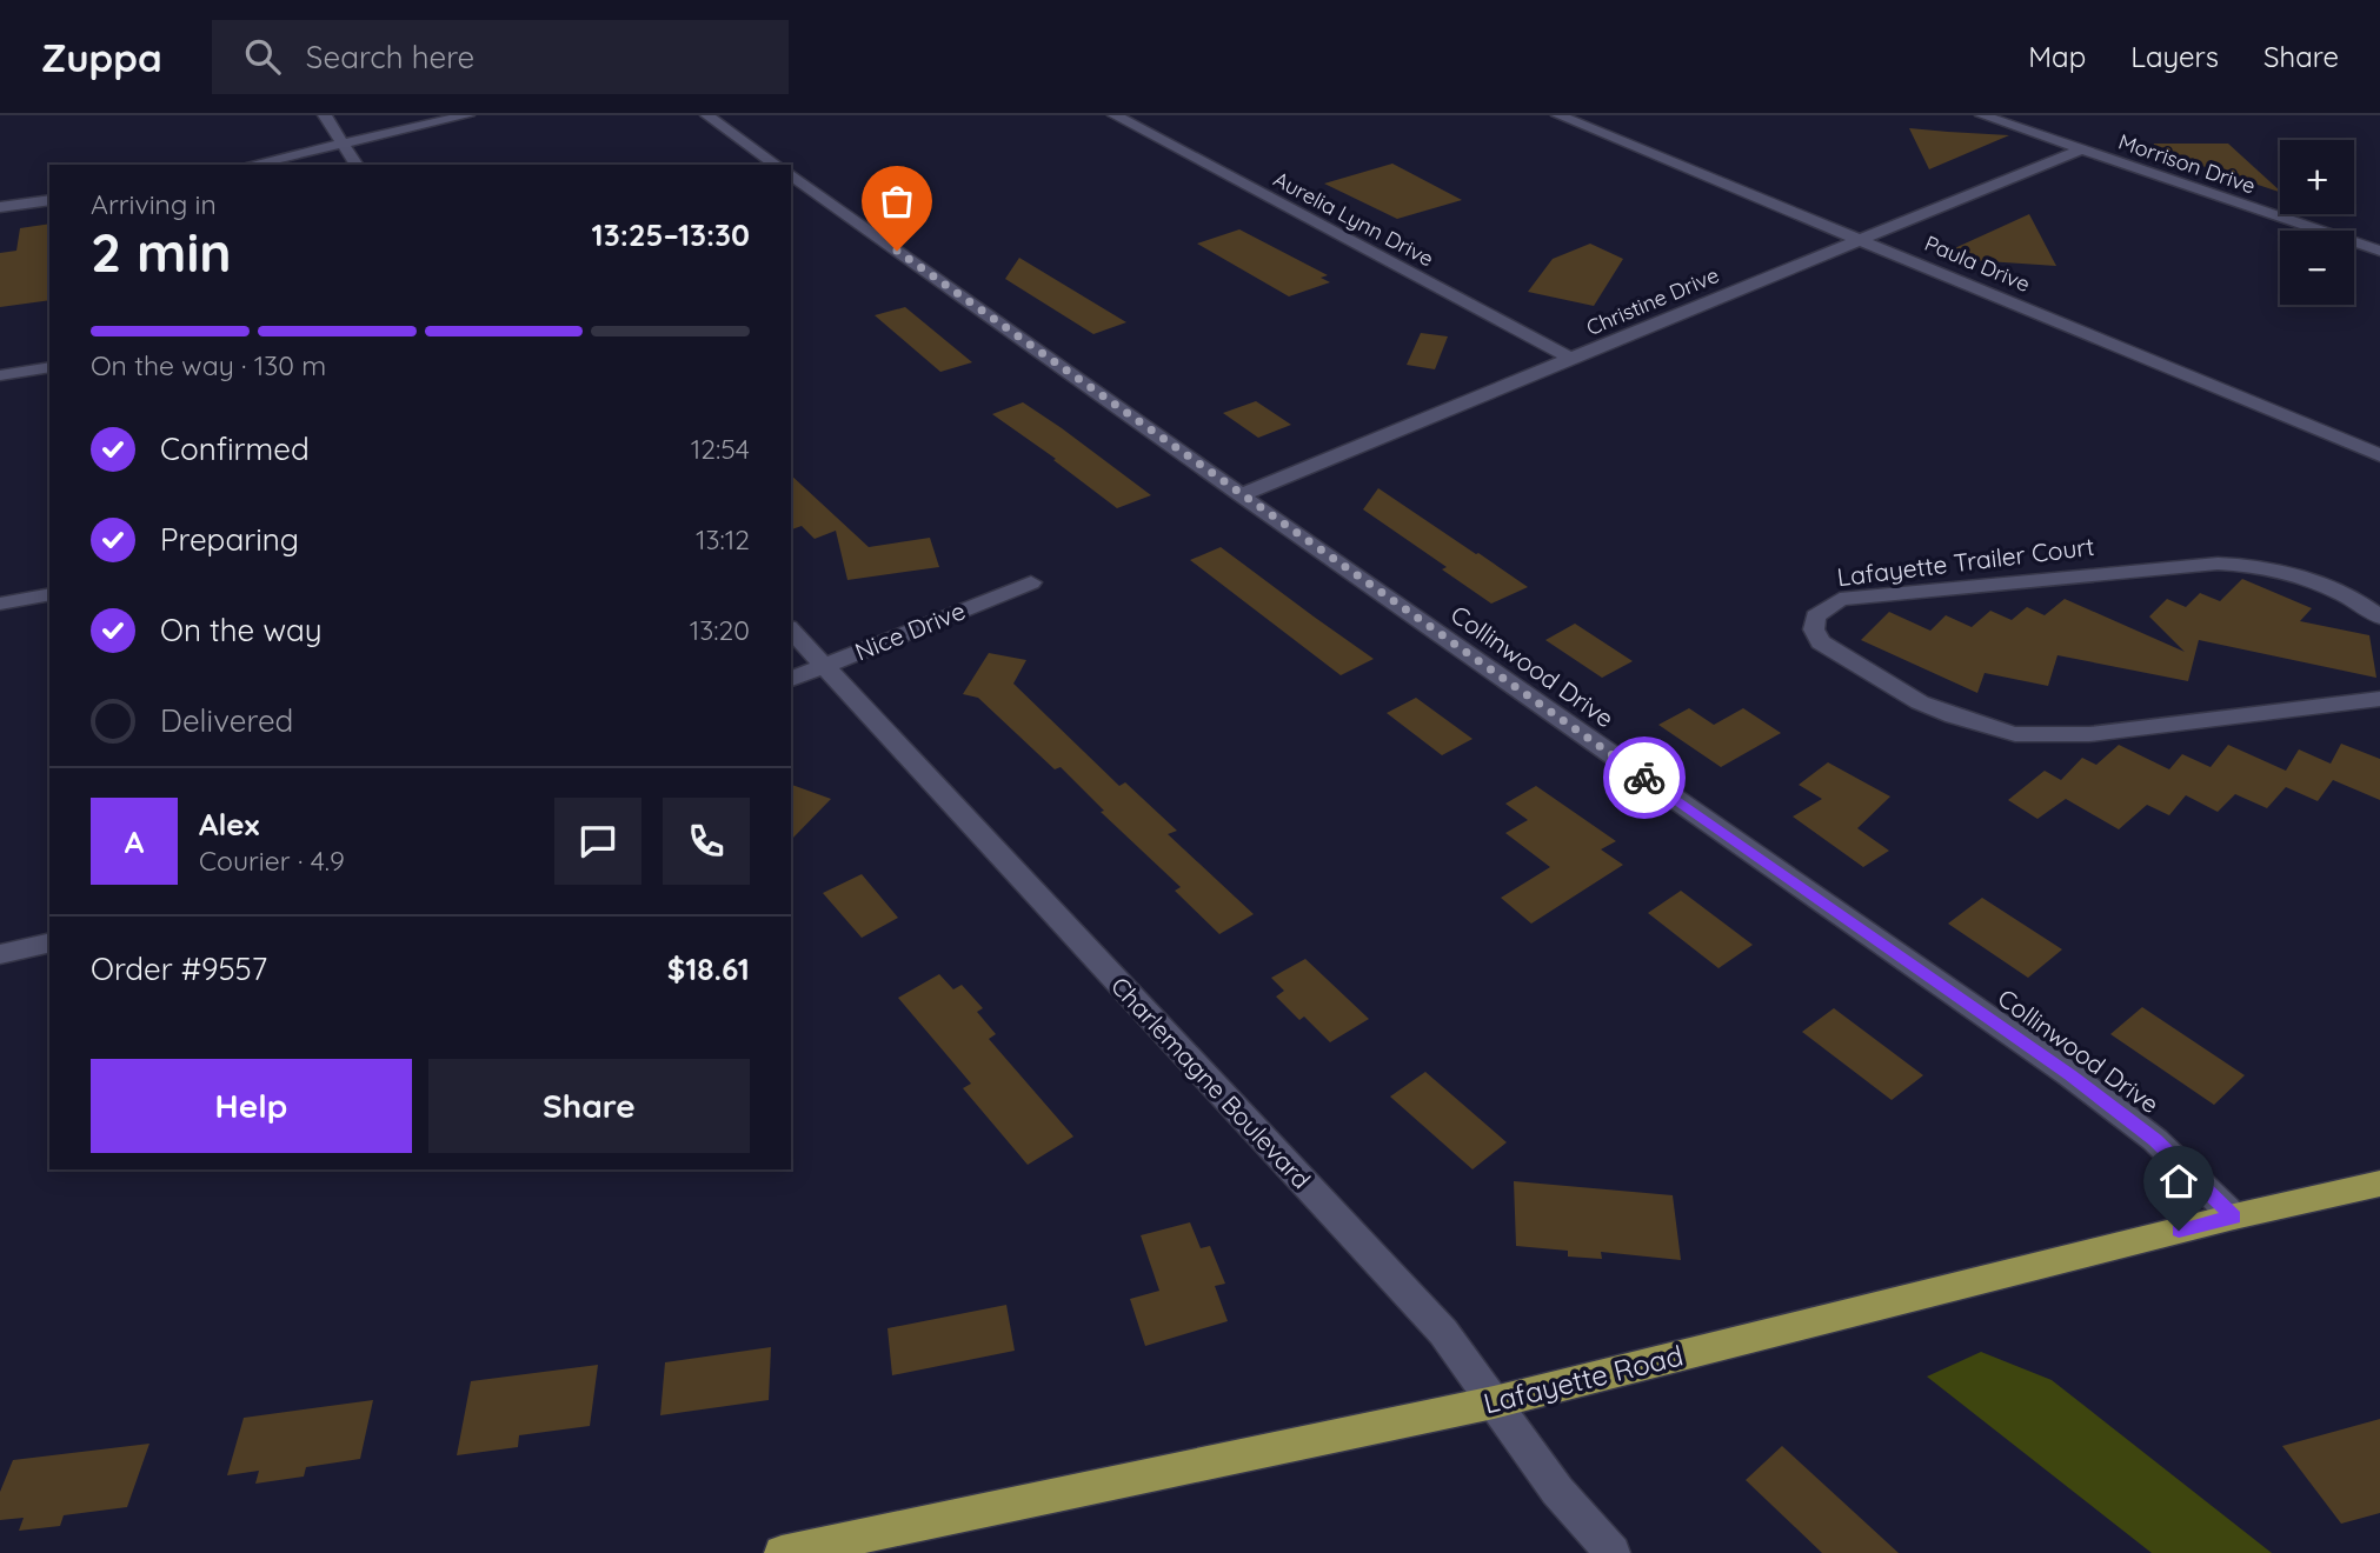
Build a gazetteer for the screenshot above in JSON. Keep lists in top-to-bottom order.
{
  "streets": {
    "main road": ["Lafayette Road"],
    "street": [
      "Morrison Drive",
      "Aurelia Lynn Drive",
      "Paula Drive",
      "Christine Drive",
      "Lafayette Trailer Court",
      "Nice Drive",
      "Collinwood Drive",
      "Charlemagne Boulevard"
    ]
  },
  "crossings": [
    ["Morrison Drive", "Christine Drive"],
    ["Aurelia Lynn Drive", "Christine Drive"],
    ["Paula Drive", "Christine Drive"],
    ["Christine Drive", "Collinwood Drive"],
    ["Nice Drive", "Charlemagne Boulevard"],
    ["Collinwood Drive", "Lafayette Road"],
    ["Charlemagne Boulevard", "Lafayette Road"]
  ],
  "page": {
    "header": "Zuppa",
    "search": "Search here",
    "nav": ["Map", "Layers", "Share"],
    "map_buttons": ["+", "−"],
    "heading": ["2 min", "Arriving in", "13:25–13:30"],
    "panel": [
      "Alex",
      "Courier · 4.9",
      "Order #9557",
      "$18.61"
    ],
    "bar": "On the way · 130 m",
    "list": [
      ["Confirmed", "12:54"],
      ["Preparing", "13:12"],
      ["On the way", "13:20"],
      "Delivered"
    ],
    "round": "A",
    "buttons": ["Help", "Share"]
  }
}
